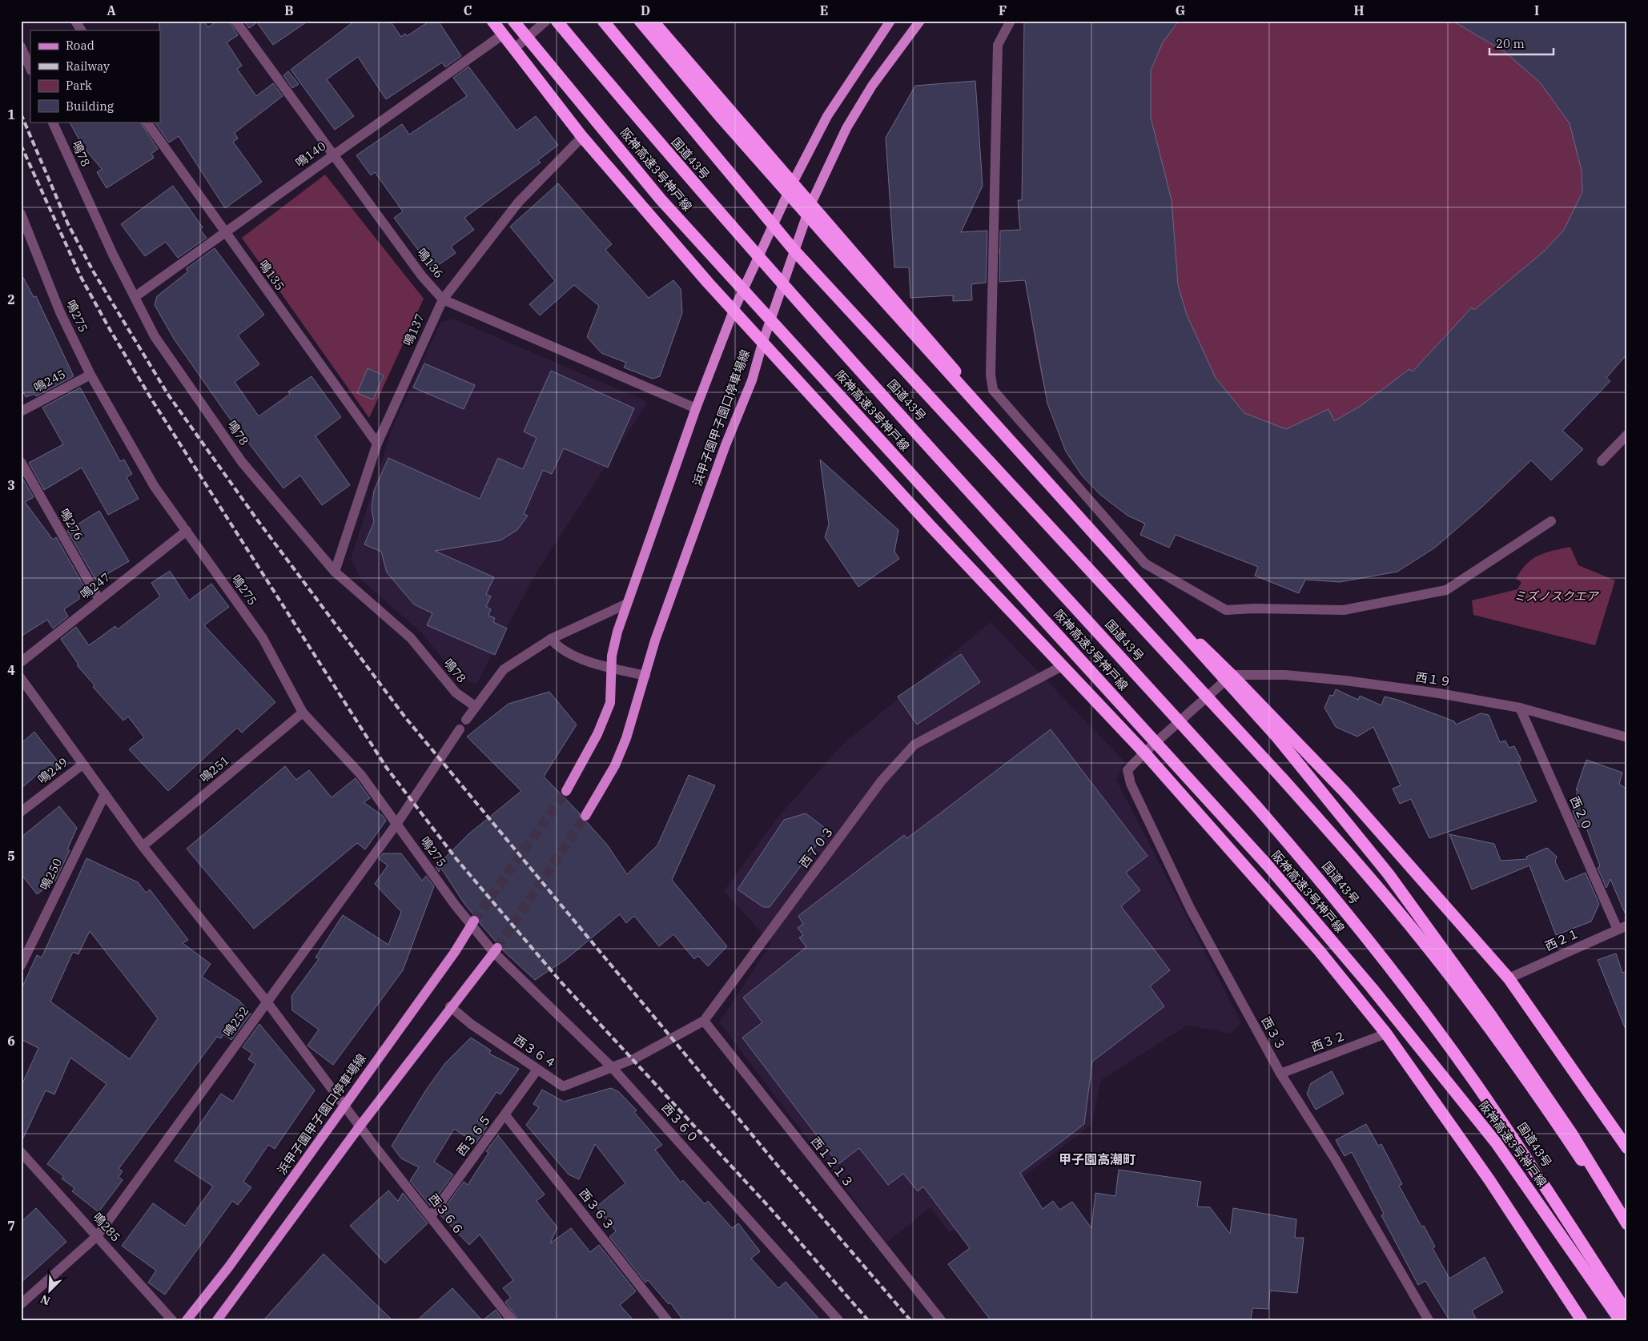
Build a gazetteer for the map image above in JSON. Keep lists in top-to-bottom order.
{
  "streets": {
    "highway": ["国道43号", "阪神高速3号神戸線"],
    "main road": ["浜甲子園甲子園口停車場線"],
    "street": [
      "鳴78",
      "鳴140",
      "鳴136",
      "鳴135",
      "鳴275",
      "鳴137",
      "鳴245",
      "鳴276",
      "鳴247",
      "西１９",
      "鳴251",
      "鳴249",
      "西２０",
      "西７０３",
      "鳴250",
      "西２１",
      "鳴252",
      "西３３",
      "西３２",
      "西３６４",
      "西３６０",
      "西３６５",
      "西１２１３",
      "西３６３",
      "西３６６",
      "鳴285"
    ]
  },
  "crossings": [
    ["鳴78", "鳴140"],
    ["鳴78", "鳴137"],
    ["鳴140", "鳴136"],
    ["鳴140", "鳴135"],
    ["鳴136", "鳴137"],
    ["鳴135", "鳴137"],
    ["鳴275", "鳴245"],
    ["鳴275", "浜甲子園甲子園口停車場線"],
    ["鳴275", "鳴247"],
    ["鳴275", "鳴251"],
    ["鳴275", "鳴252"],
    ["鳴275", "西３６０"],
    ["浜甲子園甲子園口停車場線", "西３６６"],
    ["鳴276", "鳴247"],
    ["西１９", "西２０"],
    ["鳴251", "西３６６"],
    ["鳴249", "西３６６"],
    ["西２０", "西２１"],
    ["西７０３", "西３６４"],
    ["西７０３", "西３６０"],
    ["西７０３", "西１２１３"],
    ["鳴250", "西３６６"],
    ["鳴252", "西３６６"],
    ["鳴252", "鳴285"],
    ["西３３", "西３２"],
    ["西３６４", "西３６０"],
    ["西３６４", "西３６５"],
    ["西３６５", "西３６３"],
    ["西３６５", "西３６６"]
  ],
  "districts": ["甲子園高潮町"],
  "parks": ["ミズノスクエア"],
  "legend": [
    "Road",
    "Railway",
    "Park",
    "Building"
  ],
  "scale_bar": "20 m",
  "north": "bottom left",
  "grid": {
    "columns": [
      "A",
      "B",
      "C",
      "D",
      "E",
      "F",
      "G",
      "H",
      "I"
    ],
    "rows": [
      "1",
      "2",
      "3",
      "4",
      "5",
      "6",
      "7"
    ]
  }
}
